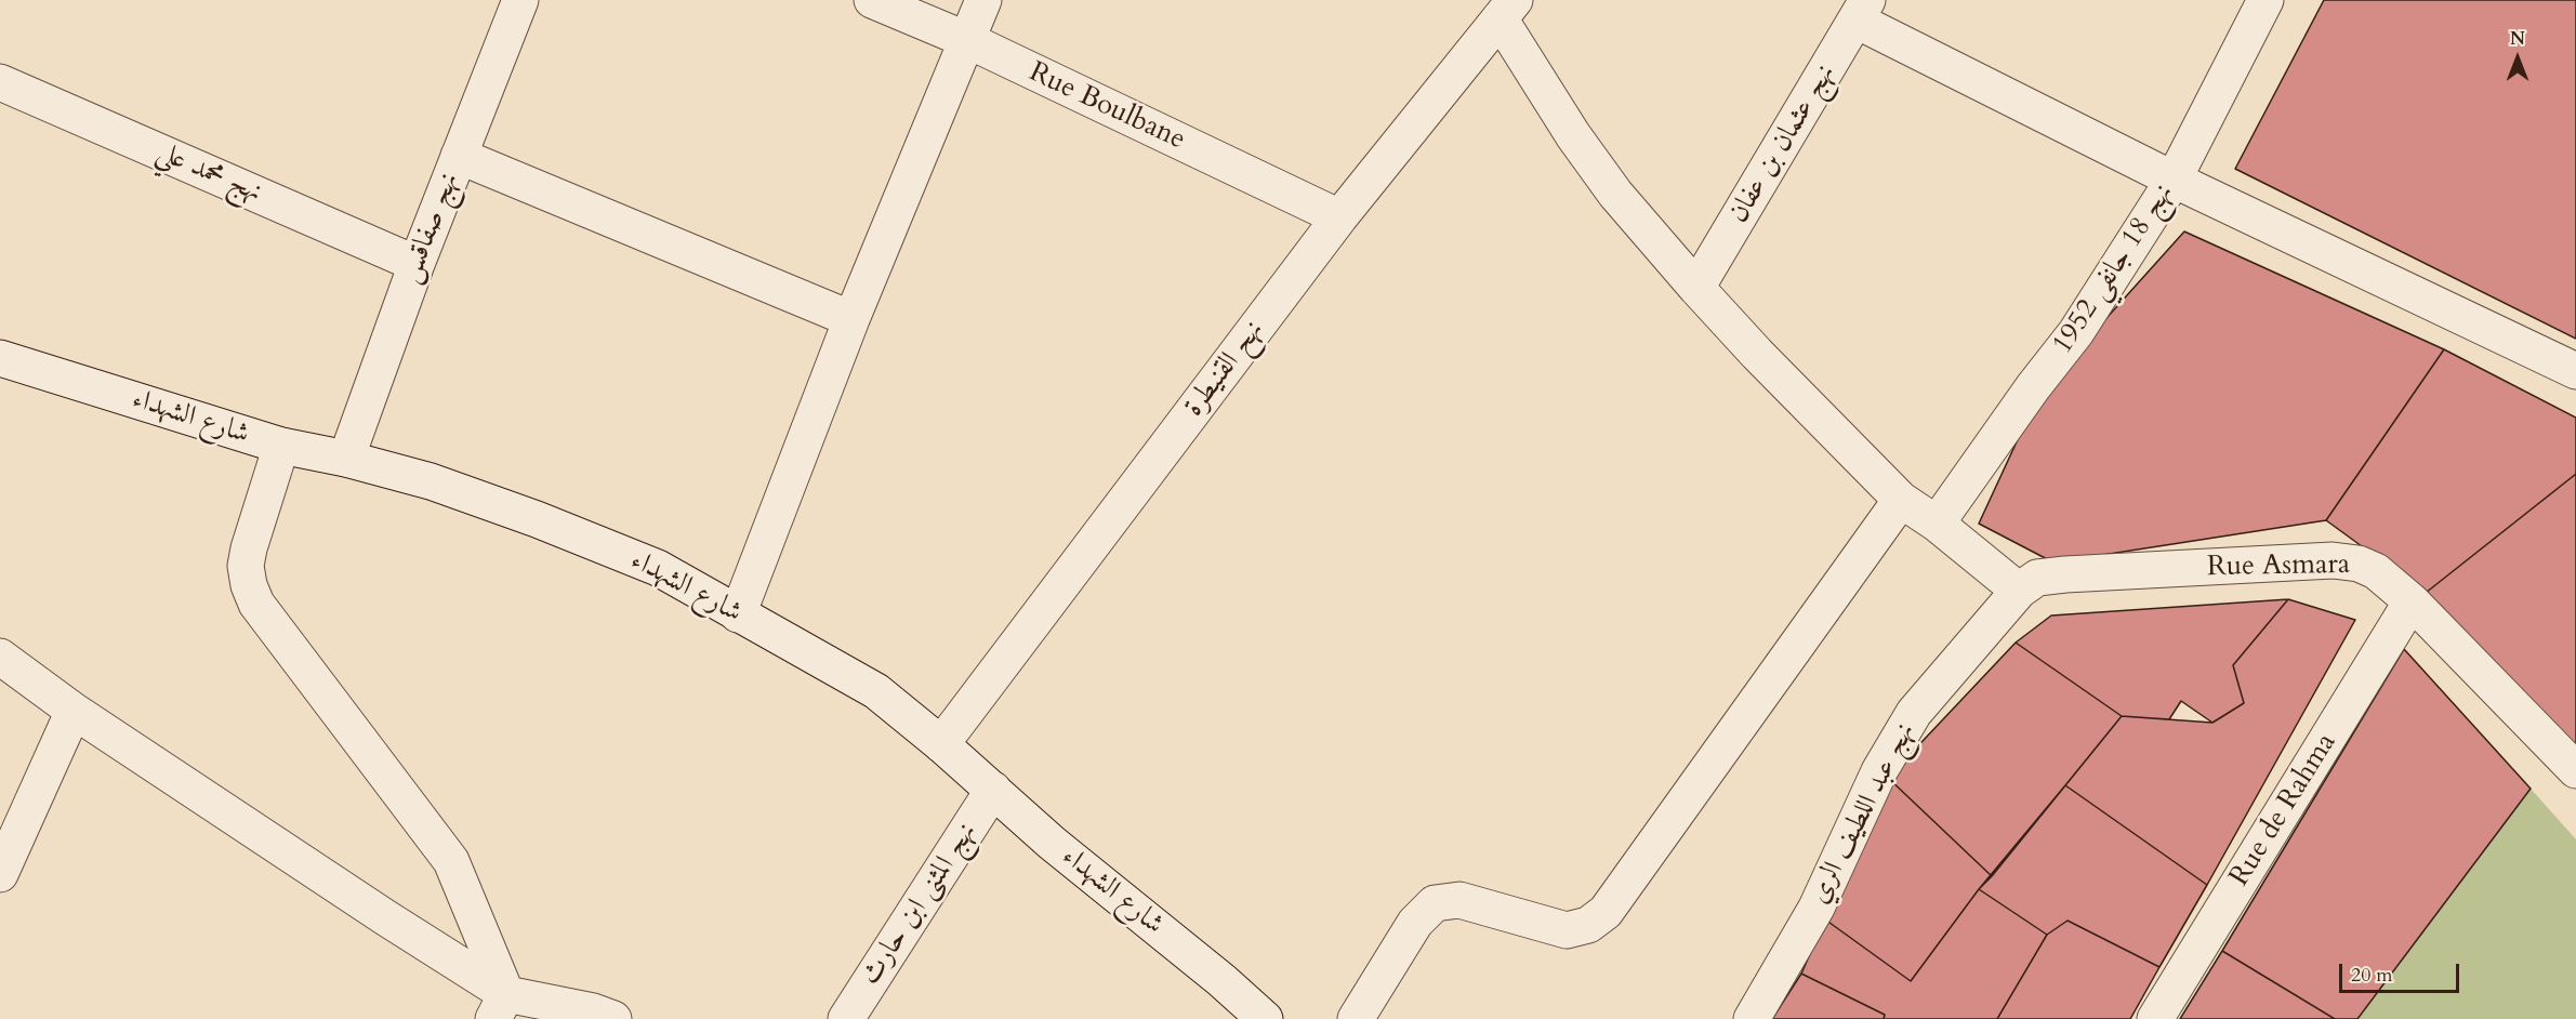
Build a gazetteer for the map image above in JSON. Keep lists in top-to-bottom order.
{
  "streets": {
    "street": [
      "Rue Boulbane",
      "نهج عثمان بن عفان",
      "نهج محمد علي",
      "نهج صفاقس",
      "نهج 18 جانفي 1952",
      "نهح القنيطرة",
      "شارع الشهداء",
      "Rue Asmara",
      "Rue de Rahma",
      "نهج عبد اللطيف الري",
      "نهج المثنى ابن حارث"
    ]
  },
  "crossings": [
    ["Rue Boulbane", "نهح القنيطرة"],
    ["نهج محمد علي", "نهج صفاقس"],
    ["نهج صفاقس", "شارع الشهداء"],
    ["نهح القنيطرة", "شارع الشهداء"],
    ["شارع الشهداء", "نهج المثنى ابن حارث"],
    ["Rue Asmara", "Rue de Rahma"],
    ["Rue Asmara", "نهج عبد اللطيف الري"]
  ],
  "scale_bar": "20 m",
  "north": "top"
}
